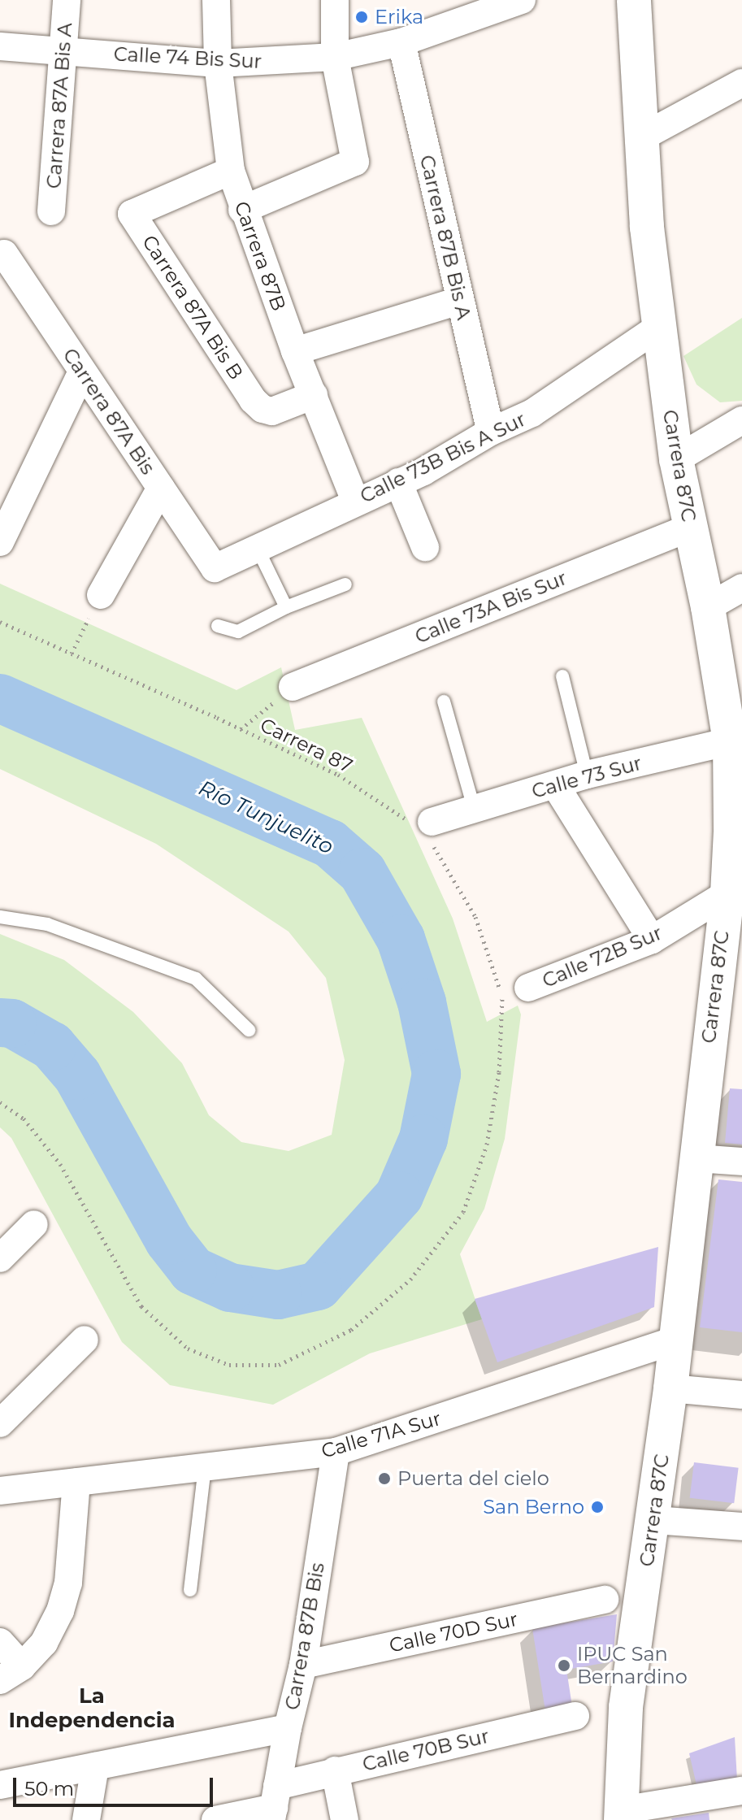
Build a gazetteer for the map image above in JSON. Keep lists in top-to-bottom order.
{
  "streets": {
    "street": [
      "Calle 74 Bis Sur",
      "Carrera 87A Bis A",
      "Carrera 87B Bis A",
      "Carrera 87B",
      "Carrera 87A Bis B",
      "Carrera 87A Bis",
      "Calle 73B Bis A Sur",
      "Carrera 87C",
      "Calle 73A Bis Sur",
      "Calle 73 Sur",
      "Calle 72B Sur",
      "Calle 71A Sur",
      "Calle 70D Sur",
      "Carrera 87B Bis",
      "Calle 70B Sur"
    ],
    "path": ["Carrera 87"]
  },
  "crossings": [
    ["Calle 74 Bis Sur", "Carrera 87A Bis A"],
    ["Calle 74 Bis Sur", "Carrera 87B Bis A"],
    ["Calle 74 Bis Sur", "Carrera 87B"],
    ["Carrera 87B Bis A", "Calle 73B Bis A Sur"],
    ["Carrera 87B", "Carrera 87A Bis B"],
    ["Carrera 87B", "Calle 73B Bis A Sur"],
    ["Carrera 87A Bis", "Calle 73B Bis A Sur"],
    ["Calle 73B Bis A Sur", "Carrera 87C"],
    ["Carrera 87C", "Calle 73A Bis Sur"],
    ["Carrera 87C", "Calle 73 Sur"],
    ["Carrera 87C", "Calle 72B Sur"],
    ["Carrera 87C", "Calle 71A Sur"],
    ["Carrera 87", "Calle 73 Sur"],
    ["Calle 71A Sur", "Carrera 87B Bis"],
    ["Calle 70D Sur", "Carrera 87B Bis"],
    ["Carrera 87B Bis", "Calle 70B Sur"]
  ],
  "districts": ["La Independencia"],
  "water": ["Río Tunjuelito"],
  "places": [
    "Erika",
    "Puerta del cielo",
    "San Berno",
    "IPUC San Bernardino"
  ],
  "scale_bar": "50 m"
}
